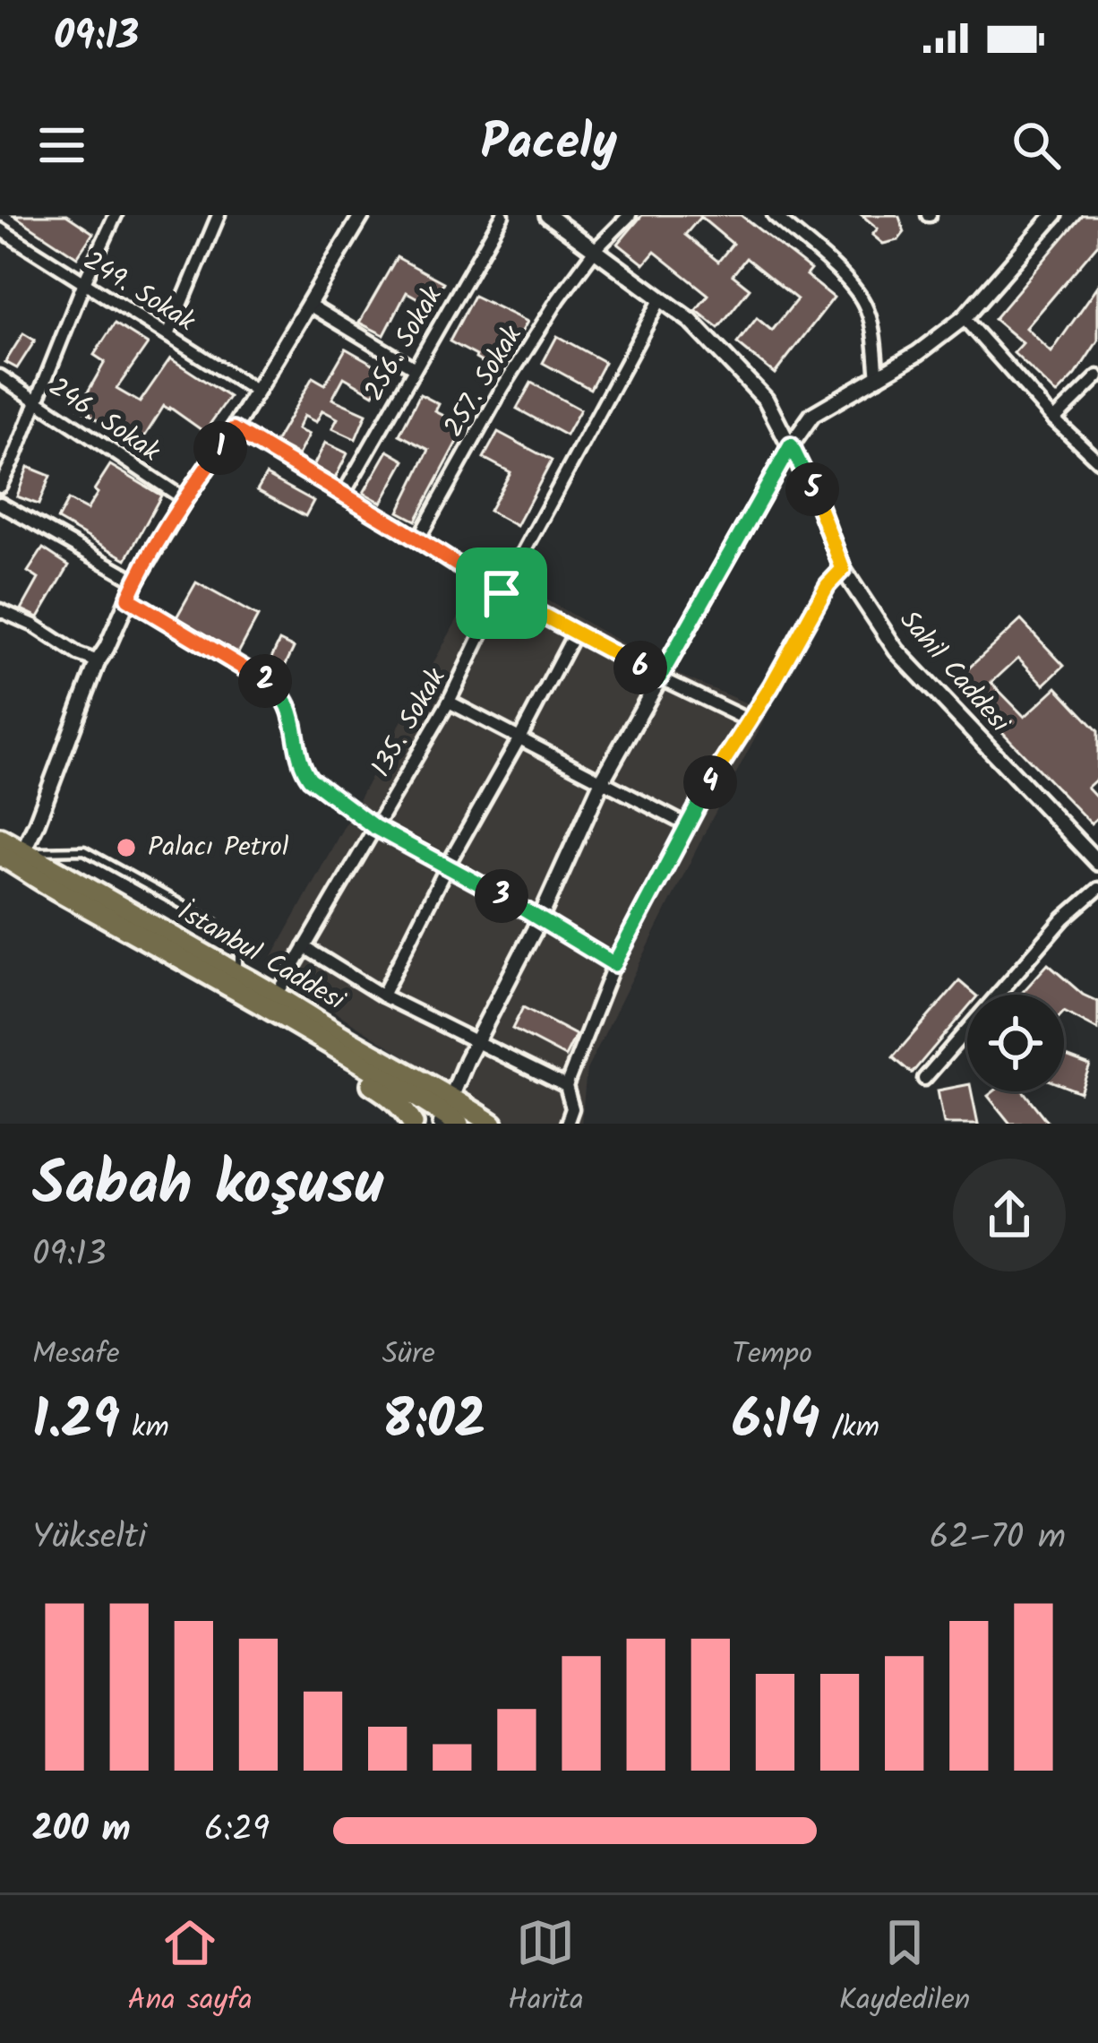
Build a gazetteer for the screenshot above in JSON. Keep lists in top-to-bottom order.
{
  "streets": {
    "highway": ["İstanbul Caddesi"],
    "street": [
      "249. Sokak",
      "256. Sokak",
      "257. Sokak",
      "246. Sokak",
      "Sahil Caddesi",
      "135. Sokak"
    ]
  },
  "crossings": [
    ["257. Sokak", "Sahil Caddesi"],
    ["Sahil Caddesi", "135. Sokak"],
    ["135. Sokak", "İstanbul Caddesi"]
  ],
  "places": ["Palacı Petrol"],
  "page": {
    "status": "09:13",
    "header": "Pacely",
    "pins": [
      "1",
      "5",
      "6",
      "2",
      "4",
      "3"
    ],
    "heading": ["Sabah koşusu", "09:13"],
    "stats": [
      ["Mesafe", "1.29 km"],
      ["Süre", "8:02"],
      ["Tempo", "6:14 /km"]
    ],
    "chart": ["Yükselti", "62–70 m"],
    "list": [
      {
        "name": "200 m",
        "note": "6:29"
      }
    ],
    "tabs": ["Ana sayfa", "Harita", "Kaydedilen"]
  }
}
